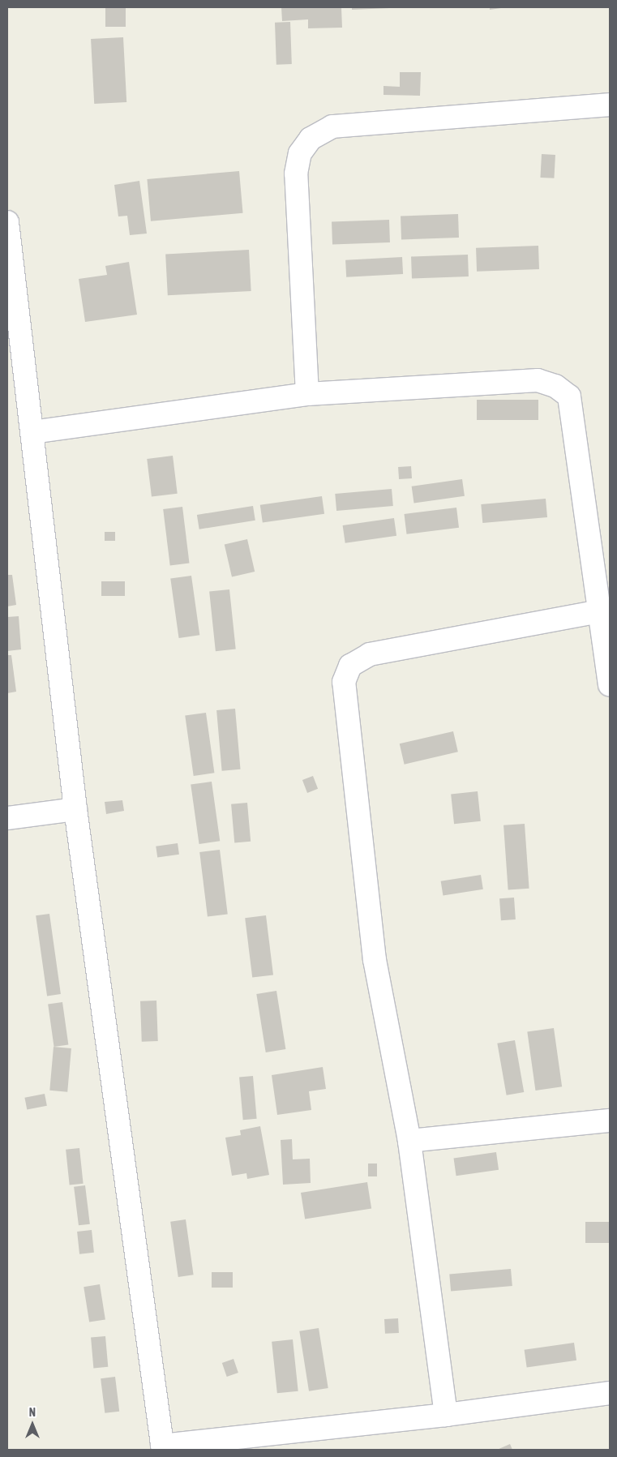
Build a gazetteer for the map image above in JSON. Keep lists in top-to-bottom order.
{
  "north": "top"
}
